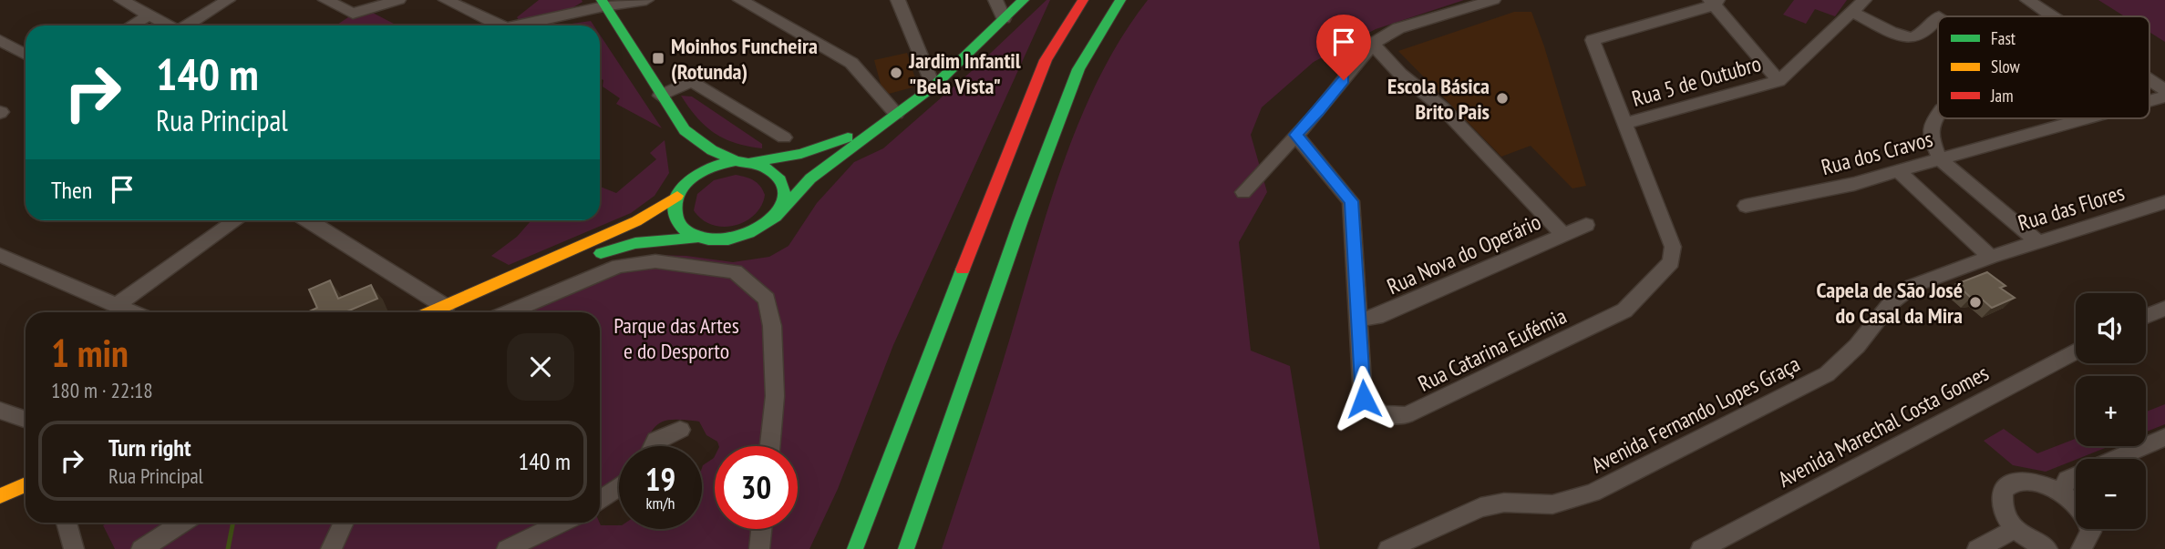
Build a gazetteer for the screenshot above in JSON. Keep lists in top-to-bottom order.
{
  "streets": {
    "street": [
      "Rua 5 de Outubro",
      "Rua dos Cravos",
      "Rua das Flores",
      "Rua Nova do Operário",
      "Rua Catarina Eufémia",
      "Avenida Fernando Lopes Graça",
      "Avenida Marechal Costa Gomes"
    ]
  },
  "crossings": [
    ["Rua 5 de Outubro", "Rua Catarina Eufémia"],
    ["Rua das Flores", "Avenida Fernando Lopes Graça"],
    ["Rua Nova do Operário", "Rua Catarina Eufémia"]
  ],
  "parks": ["Parque das Artes e do Desporto"],
  "places": {
    "transit": ["Moinhos Funcheira (Rotunda)"],
    "other": ["Jardim Infantil \"Bela Vista\"", "Escola Básica Brito Pais", "Capela de São José do Casal da Mira"]
  },
  "legend": ["Fast", "Slow", "Jam"],
  "page": {
    "turn": ["140 m", "Rua Principal"],
    "then": "Then",
    "map_buttons": ["+", "−"],
    "heading": ["1 min", "180 m · 22:18"],
    "list": [
      {
        "name": "Turn right",
        "note": "Rua Principal",
        "value": "140 m"
      }
    ],
    "speed": "19 km/h",
    "limit": "30"
  }
}
